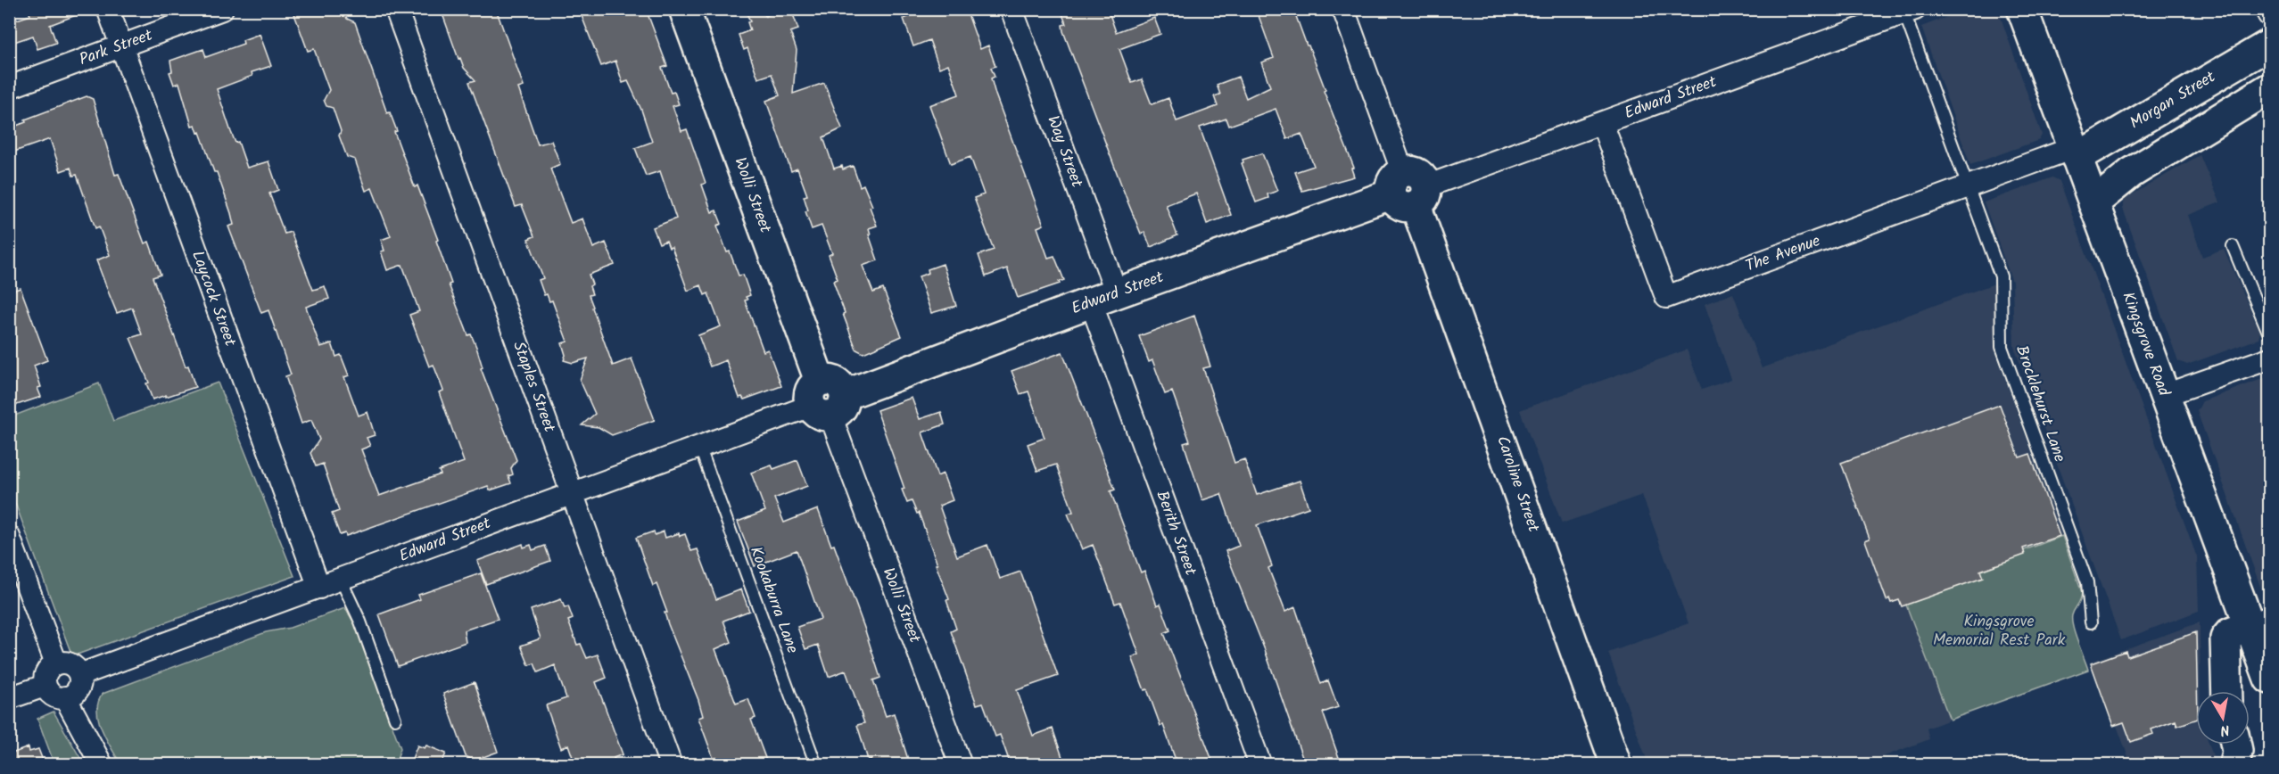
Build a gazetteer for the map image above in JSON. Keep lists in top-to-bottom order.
{
  "streets": {
    "street": [
      "Park Street",
      "Edward Street",
      "Morgan Street",
      "Way Street",
      "Wolli Street",
      "The Avenue",
      "Laycock Street",
      "Kingsgrove Road",
      "Staples Street",
      "Caroline Street",
      "Berith Street"
    ],
    "lane": ["Brocklehurst Lane", "Kookaburra Lane"]
  },
  "crossings": [
    ["Park Street", "Laycock Street"],
    ["Edward Street", "Way Street"],
    ["Edward Street", "Wolli Street"],
    ["Edward Street", "The Avenue"],
    ["Edward Street", "Laycock Street"],
    ["Edward Street", "Staples Street"],
    ["Edward Street", "Brocklehurst Lane"],
    ["Edward Street", "Caroline Street"],
    ["Edward Street", "Berith Street"],
    ["Edward Street", "Kookaburra Lane"],
    ["Morgan Street", "The Avenue"],
    ["Morgan Street", "Kingsgrove Road"],
    ["Way Street", "Berith Street"],
    ["The Avenue", "Kingsgrove Road"],
    ["The Avenue", "Brocklehurst Lane"]
  ],
  "parks": ["Kingsgrove Memorial Rest Park"],
  "north": "bottom"
}
